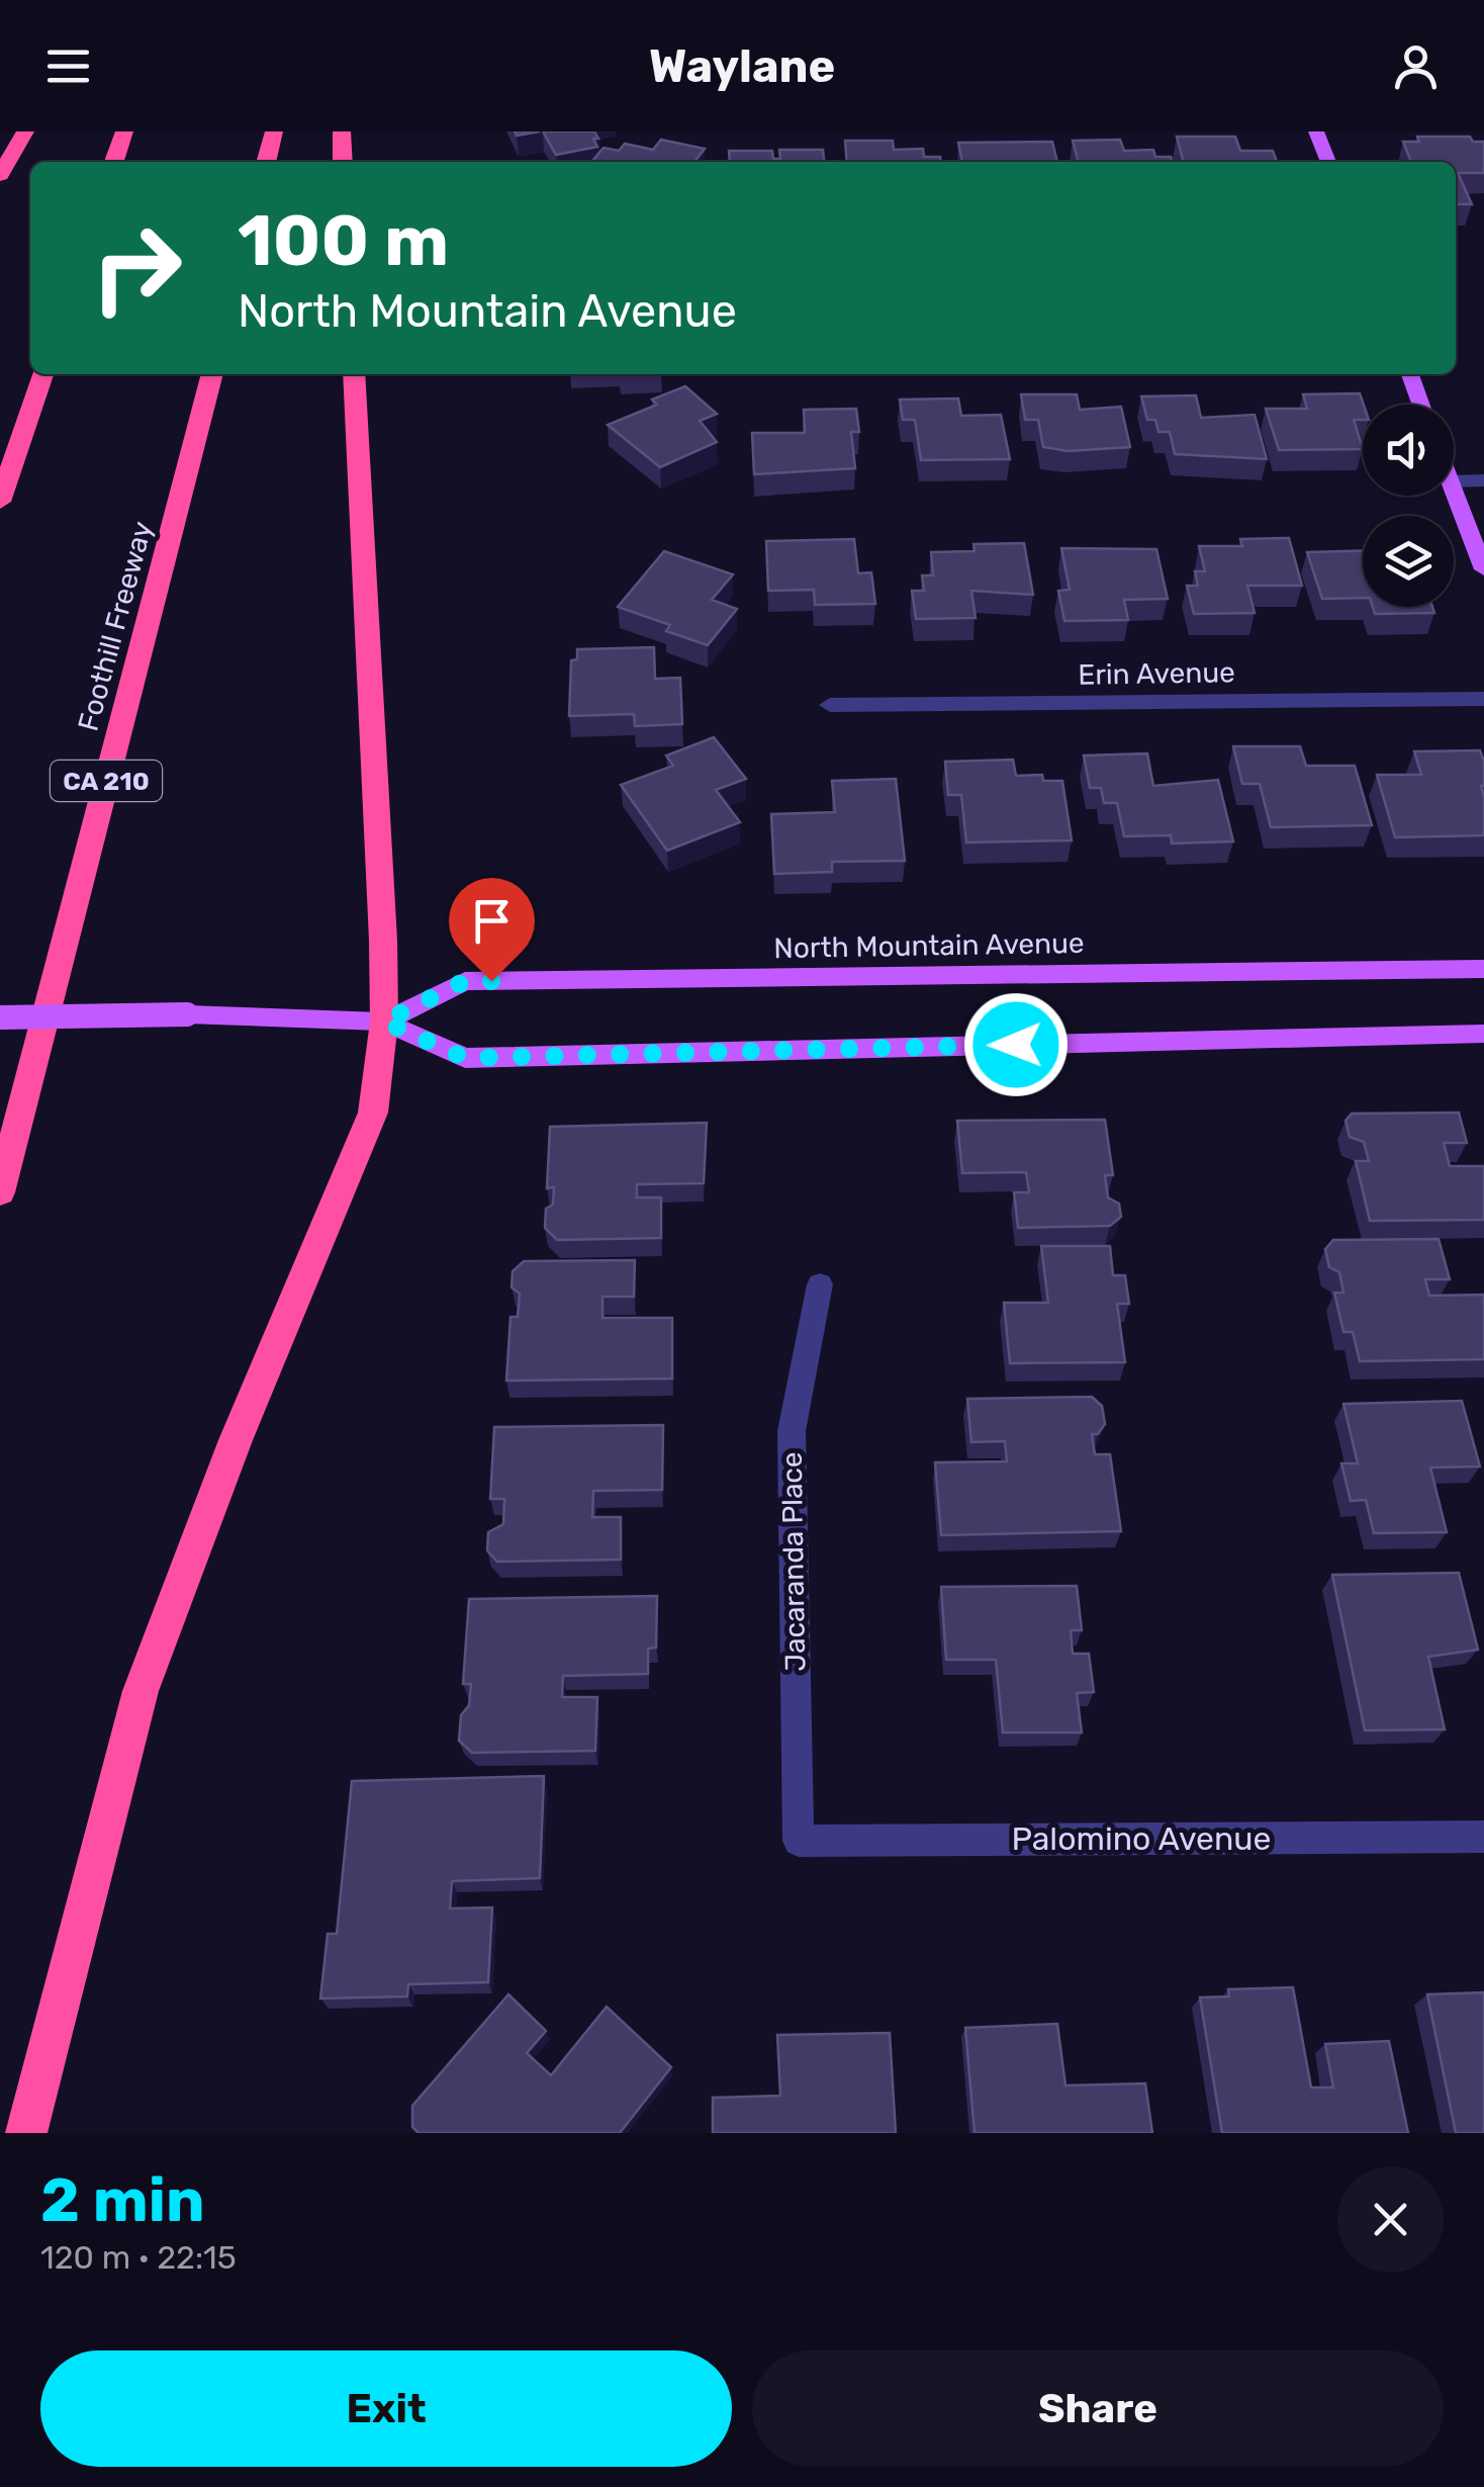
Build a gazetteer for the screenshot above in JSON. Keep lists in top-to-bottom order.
{
  "streets": {
    "highway": ["Foothill Freeway", "CA 210"],
    "main road": ["North Mountain Avenue"],
    "street": ["Erin Avenue", "Jacaranda Place", "Palomino Avenue"]
  },
  "crossings": [
    ["Jacaranda Place", "Palomino Avenue"]
  ],
  "page": {
    "header": "Waylane",
    "turn": ["100 m", "North Mountain Avenue"],
    "heading": ["2 min", "120 m · 22:15"],
    "buttons": ["Exit", "Share"]
  }
}
